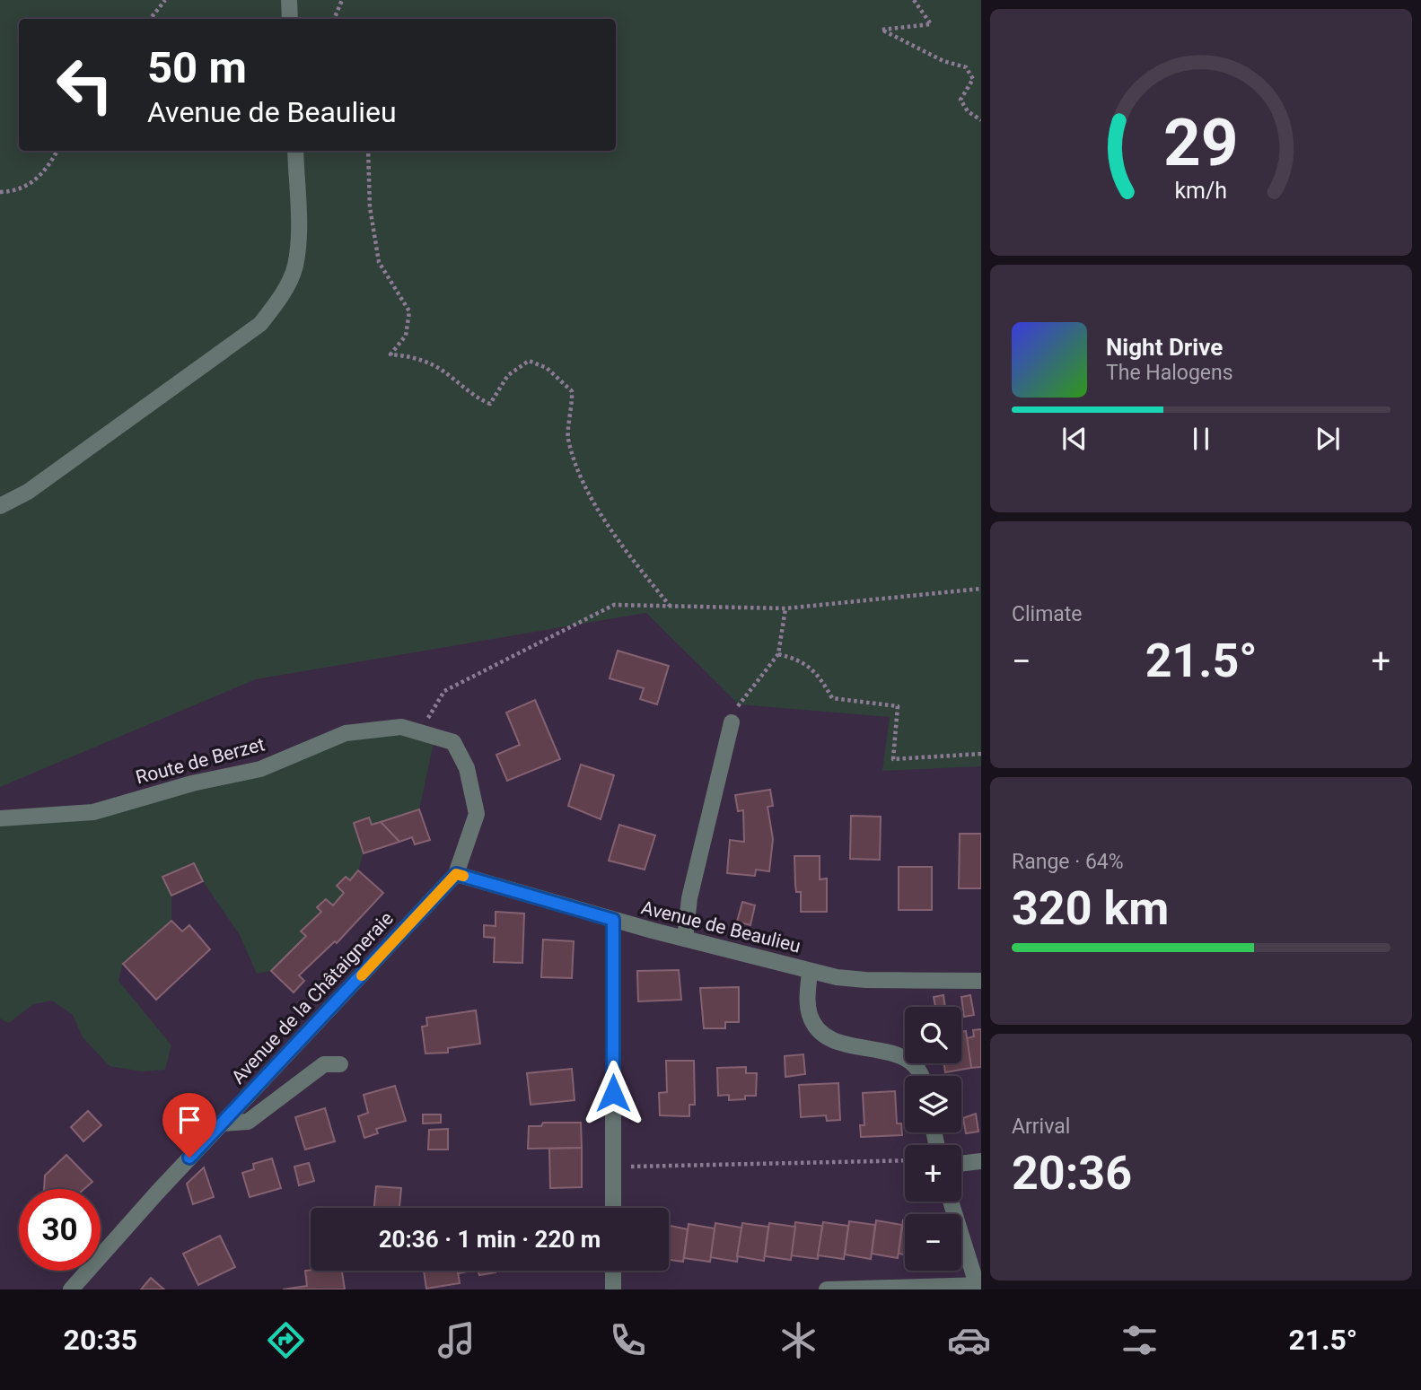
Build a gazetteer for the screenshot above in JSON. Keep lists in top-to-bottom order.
{
  "streets": {
    "street": ["Route de Berzet", "Avenue de Beaulieu", "Avenue de la Châtaigneraie"]
  },
  "crossings": [
    ["Route de Berzet", "Avenue de Beaulieu"],
    ["Route de Berzet", "Avenue de la Châtaigneraie"],
    ["Avenue de Beaulieu", "Avenue de la Châtaigneraie"]
  ],
  "page": {
    "turn": ["50 m", "Avenue de Beaulieu"],
    "song": ["Night Drive", "The Halogens"],
    "tile": [
      "Climate",
      ["Range · 64%", "320 km"],
      ["Arrival", "20:36"]
    ],
    "heat": ["−", "21.5°", "+"],
    "map_buttons": ["+", "−"],
    "limit": "30",
    "trip": "20:36 · 1 min · 220 m",
    "tabs": ["20:35", "21.5°"],
    "gauge": ["29", "km/h"]
  }
}
